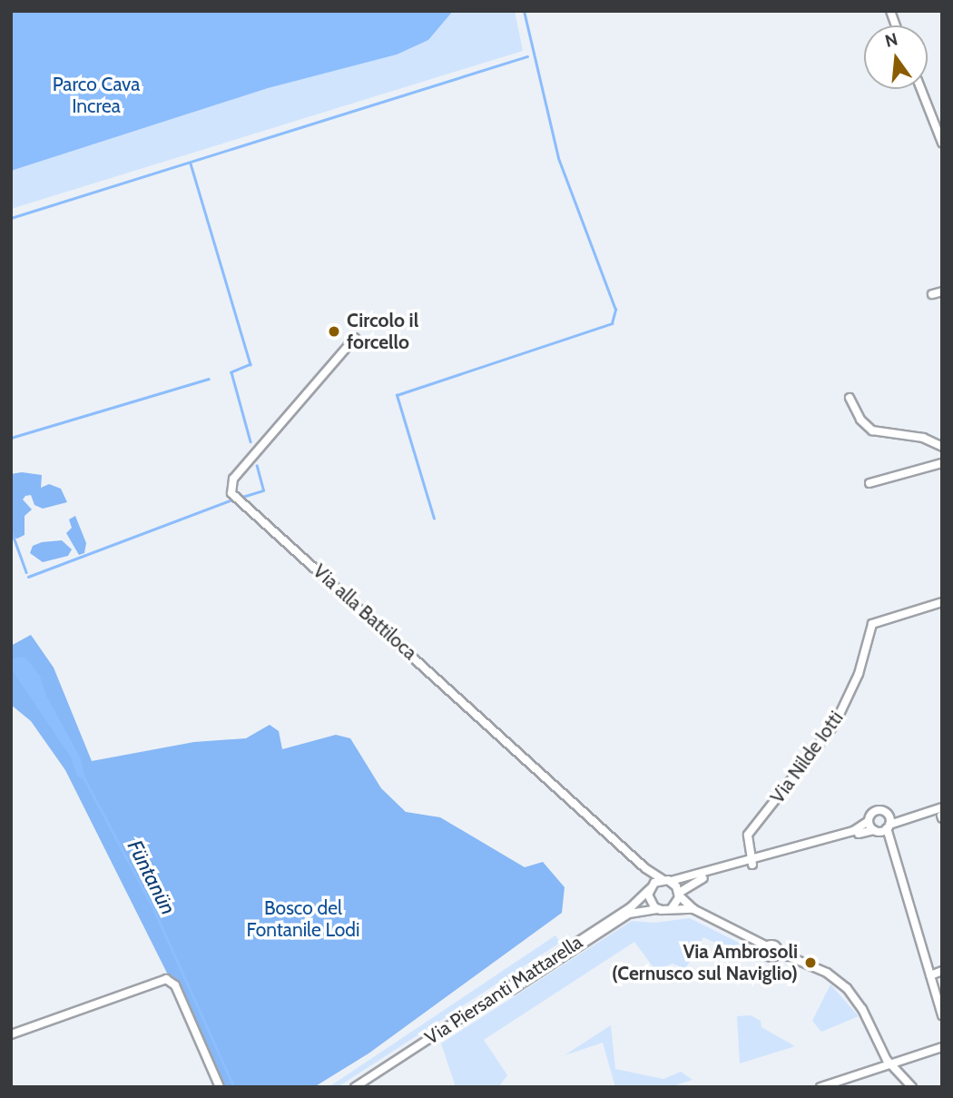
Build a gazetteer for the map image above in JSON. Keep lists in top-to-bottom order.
{
  "streets": {
    "street": ["Via alla Battiloca", "Via Nilde Iotti", "Via Piersanti Mattarella"]
  },
  "crossings": [
    ["Via alla Battiloca", "Via Piersanti Mattarella"]
  ],
  "water": ["Füntanün"],
  "parks": ["Parco Cava Increa", "Bosco del Fontanile Lodi"],
  "places": ["Circolo il forcello", "Via Ambrosoli (Cernusco sul Naviglio)"],
  "north": "top"
}
